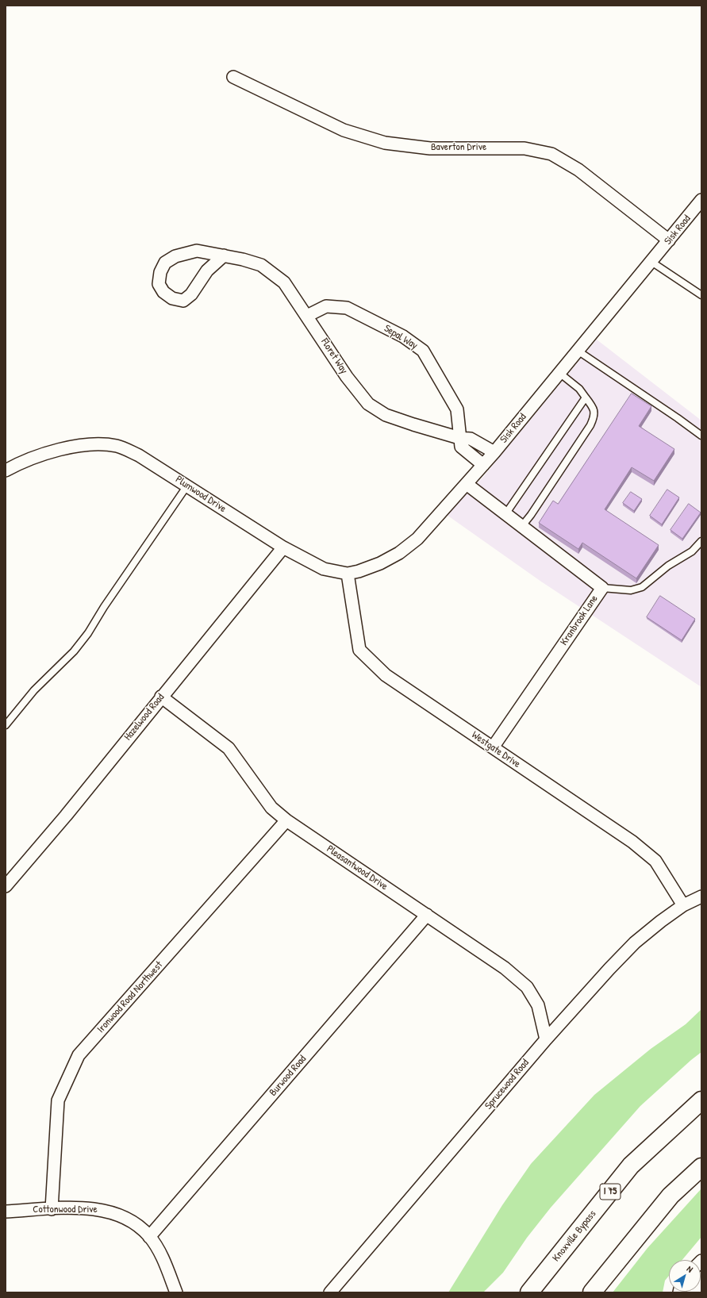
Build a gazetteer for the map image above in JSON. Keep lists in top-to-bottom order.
{
  "streets": {
    "highway": ["I 75", "Knoxville Bypass"],
    "street": [
      "Baverton Drive",
      "Sisk Road",
      "Sepal Way",
      "Floret Way",
      "Plumwood Drive",
      "Kranbrook Lane",
      "Hazelwood Road",
      "Westgate Drive",
      "Pleasantwood Drive",
      "Ironwood Road Northwest",
      "Burwood Road",
      "Sprucewood Road",
      "Cottonwood Drive"
    ]
  },
  "crossings": [
    ["Baverton Drive", "Sisk Road"],
    ["Sisk Road", "Floret Way"],
    ["Sisk Road", "Plumwood Drive"],
    ["Sisk Road", "Kranbrook Lane"],
    ["Sisk Road", "Hazelwood Road"],
    ["Sisk Road", "Westgate Drive"],
    ["Sepal Way", "Floret Way"],
    ["Plumwood Drive", "Hazelwood Road"],
    ["Kranbrook Lane", "Westgate Drive"],
    ["Hazelwood Road", "Pleasantwood Drive"],
    ["Westgate Drive", "Sprucewood Road"],
    ["Pleasantwood Drive", "Ironwood Road Northwest"],
    ["Pleasantwood Drive", "Burwood Road"],
    ["Pleasantwood Drive", "Sprucewood Road"],
    ["Ironwood Road Northwest", "Cottonwood Drive"],
    ["Burwood Road", "Cottonwood Drive"]
  ],
  "north": "top right"
}
